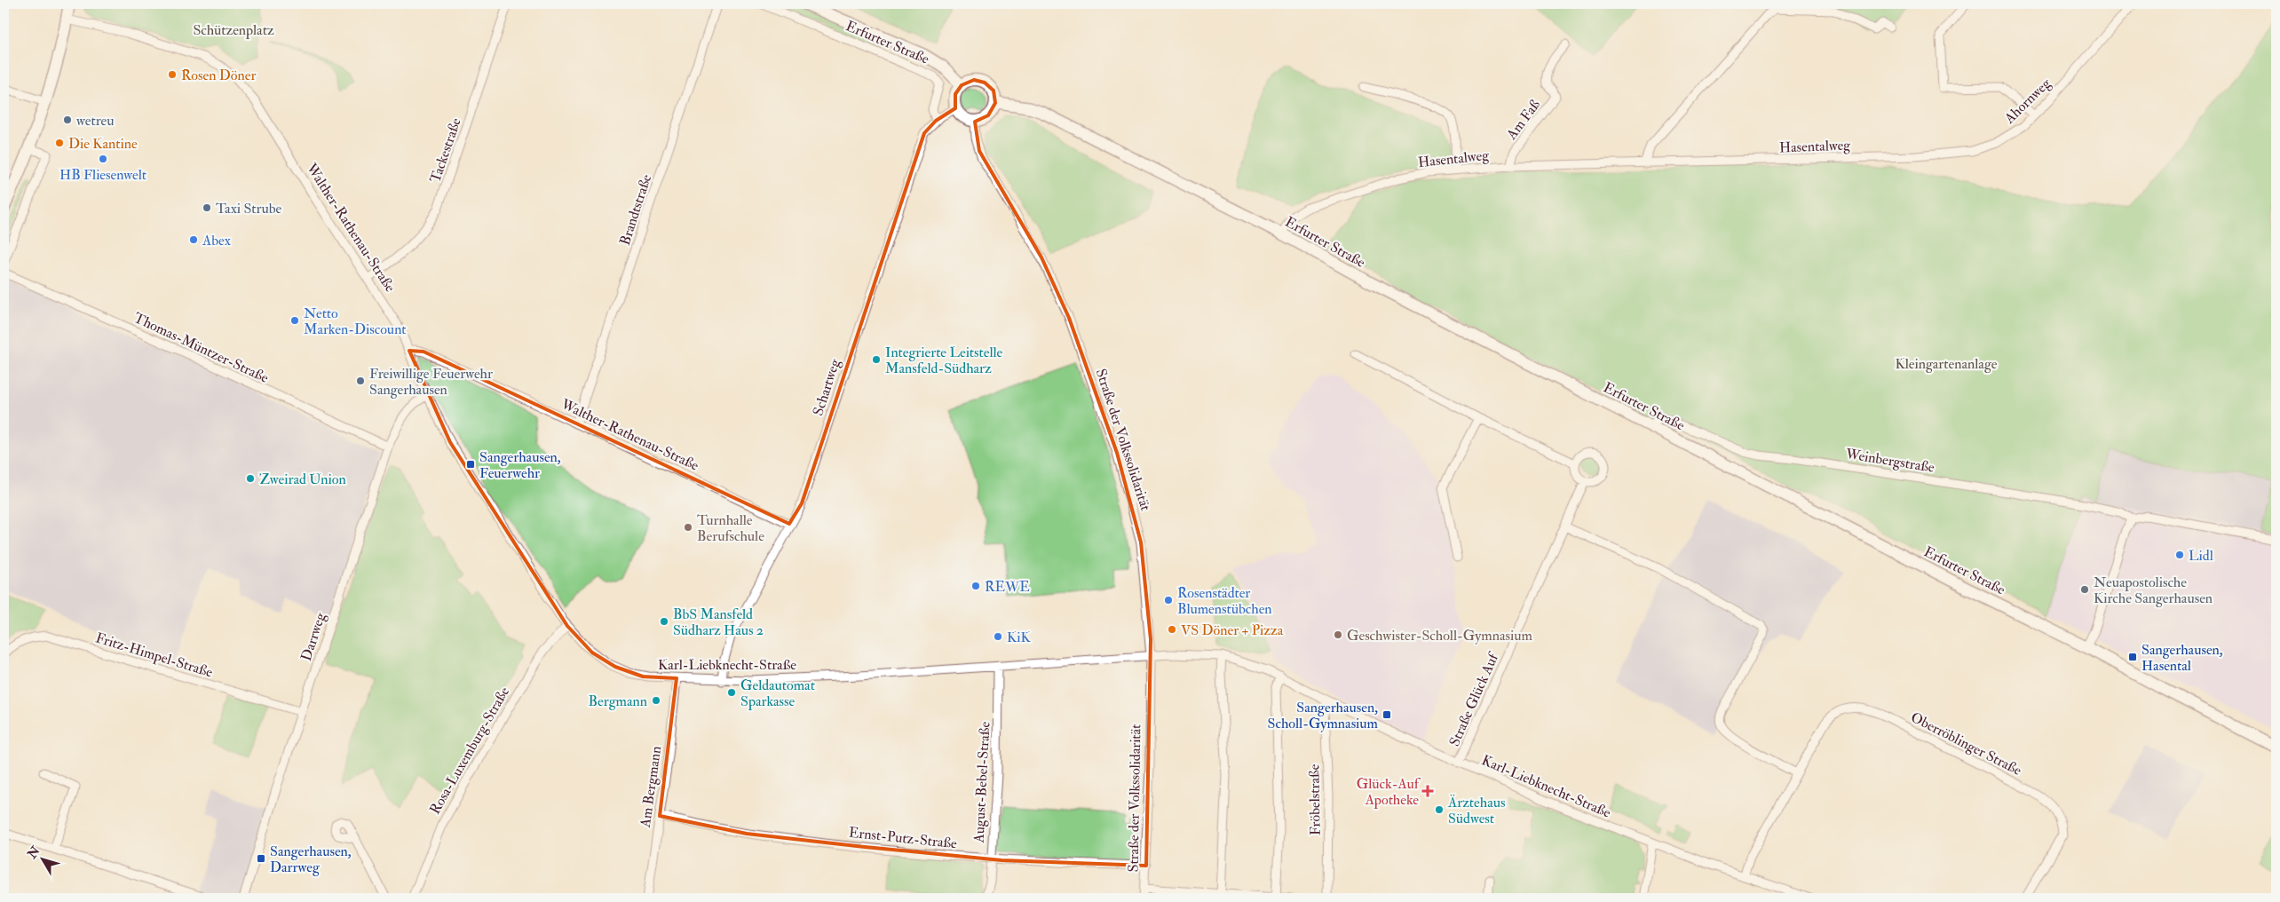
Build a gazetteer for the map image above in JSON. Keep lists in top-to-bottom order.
{
  "streets": {
    "main road": ["Erfurter Straße"],
    "street": [
      "Ahornweg",
      "Am Faß",
      "Hasentalweg",
      "Tackestraße",
      "Brandtstraße",
      "Walther-Rathenau-Straße",
      "Thomas-Müntzer-Straße",
      "Schartweg",
      "Straße der Volkssolidarität",
      "Weinbergstraße",
      "Darrweg",
      "Fritz-Himpel-Straße",
      "Karl-Liebknecht-Straße",
      "Straße Glück Auf",
      "Oberröblinger Straße",
      "Rosa-Luxemburg-Straße",
      "August-Bebel-Straße",
      "Am Bergmann",
      "Fröbelstraße",
      "Ernst-Putz-Straße"
    ]
  },
  "crossings": [
    ["Erfurter Straße", "Hasentalweg"],
    ["Erfurter Straße", "Schartweg"],
    ["Erfurter Straße", "Straße der Volkssolidarität"],
    ["Erfurter Straße", "Weinbergstraße"],
    ["Ahornweg", "Hasentalweg"],
    ["Am Faß", "Hasentalweg"],
    ["Tackestraße", "Walther-Rathenau-Straße"],
    ["Brandtstraße", "Walther-Rathenau-Straße"],
    ["Walther-Rathenau-Straße", "Schartweg"],
    ["Walther-Rathenau-Straße", "Karl-Liebknecht-Straße"],
    ["Thomas-Müntzer-Straße", "Darrweg"],
    ["Schartweg", "Straße der Volkssolidarität"],
    ["Schartweg", "Karl-Liebknecht-Straße"],
    ["Straße der Volkssolidarität", "Karl-Liebknecht-Straße"],
    ["Straße der Volkssolidarität", "Ernst-Putz-Straße"],
    ["Darrweg", "Fritz-Himpel-Straße"],
    ["Darrweg", "Karl-Liebknecht-Straße"],
    ["Karl-Liebknecht-Straße", "Straße Glück Auf"],
    ["Karl-Liebknecht-Straße", "Oberröblinger Straße"],
    ["Karl-Liebknecht-Straße", "Rosa-Luxemburg-Straße"],
    ["Karl-Liebknecht-Straße", "August-Bebel-Straße"],
    ["Karl-Liebknecht-Straße", "Am Bergmann"],
    ["Karl-Liebknecht-Straße", "Fröbelstraße"],
    ["August-Bebel-Straße", "Ernst-Putz-Straße"],
    ["Am Bergmann", "Ernst-Putz-Straße"]
  ],
  "parks": ["Schützenplatz", "Kleingartenanlage"],
  "places": {
    "other": [
      "Rosen Döner",
      "wetreu",
      "Die Kantine",
      "HB Fliesenwelt",
      "Taxi Strube",
      "Abex",
      "Netto Marken-Discount",
      "Integrierte Leitstelle Mansfeld-Südharz",
      "Freiwillige Feuerwehr Sangerhausen",
      "Zweirad Union",
      "Turnhalle Berufschule",
      "Lidl",
      "REWE",
      "Neuapostolische Kirche Sangerhausen",
      "Rosenstädter Blumenstübchen",
      "BbS Mansfeld Südharz Haus 2",
      "VS Döner + Pizza",
      "Geschwister-Scholl-Gymnasium",
      "KiK",
      "Geldautomat Sparkasse",
      "Bergmann",
      "Ärztehaus Südwest"
    ],
    "transit": [
      "Sangerhausen, Feuerwehr",
      "Sangerhausen, Hasental",
      "Sangerhausen, Scholl-Gymnasium",
      "Sangerhausen, Darrweg"
    ],
    "health": ["Glück-Auf Apotheke"]
  },
  "north": "top left"
}
